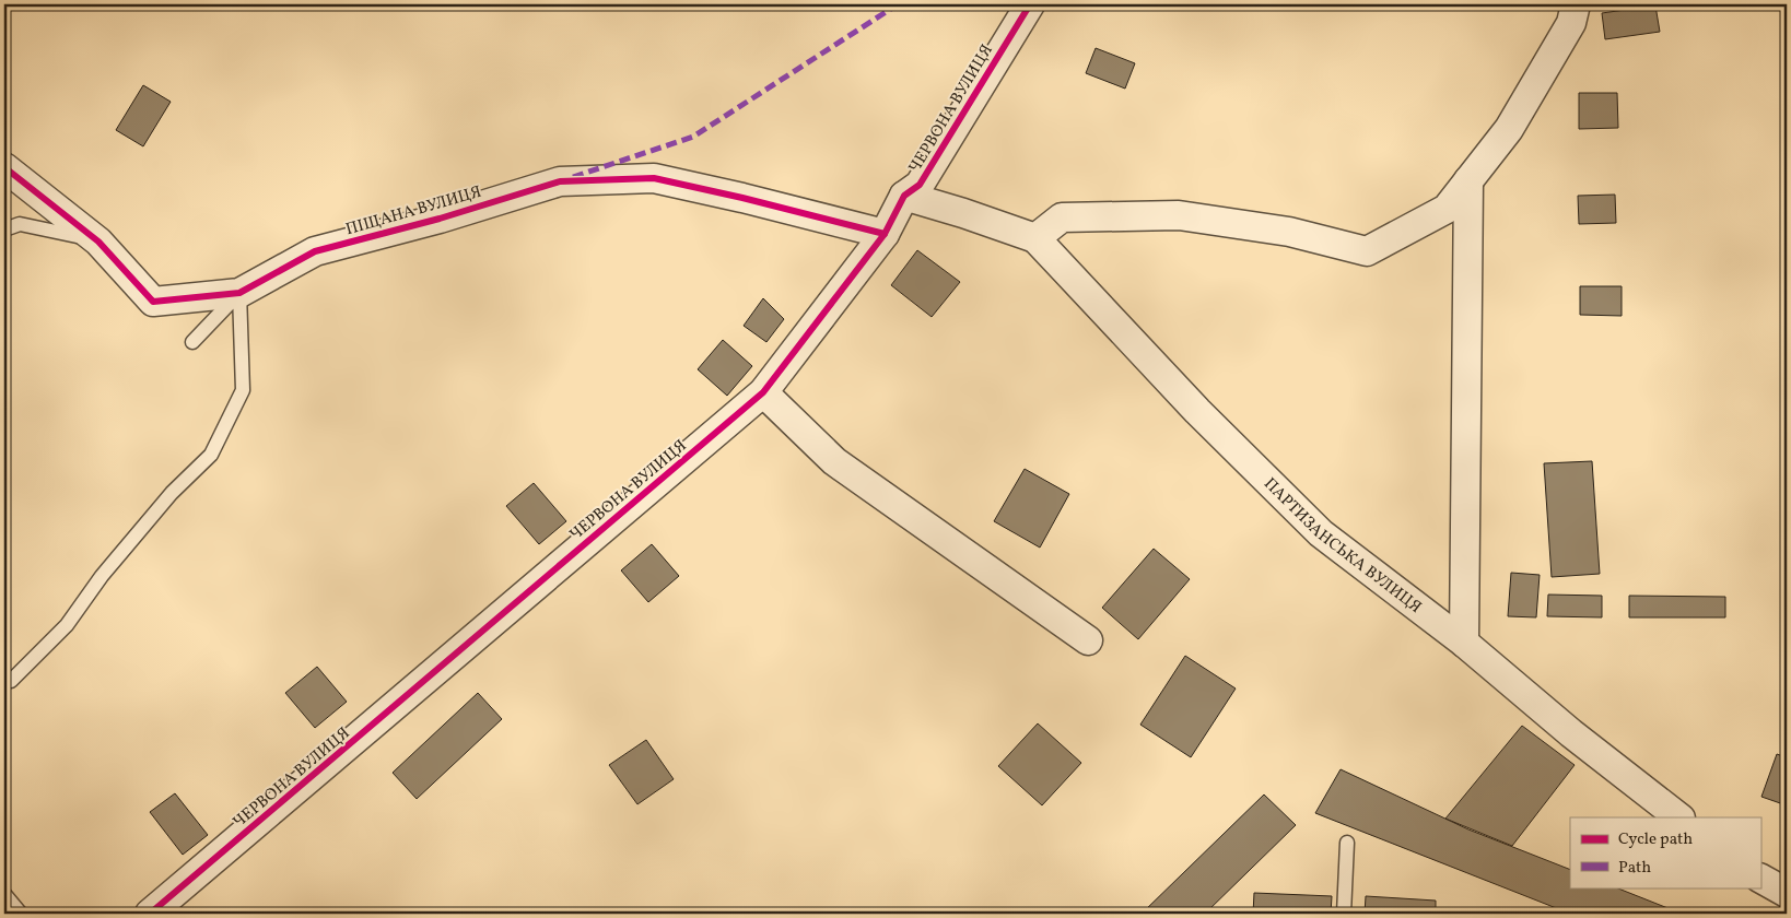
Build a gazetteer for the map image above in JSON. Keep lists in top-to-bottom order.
{
  "streets": {
    "street": ["ЧЕРВОНА ВУЛИЦЯ", "ПІЩАНА ВУЛИЦЯ", "ПАРТИЗАНСЬКА ВУЛИЦЯ"]
  },
  "crossings": [
    ["ЧЕРВОНА ВУЛИЦЯ", "ПІЩАНА ВУЛИЦЯ"]
  ],
  "legend": ["Cycle path", "Path"]
}
